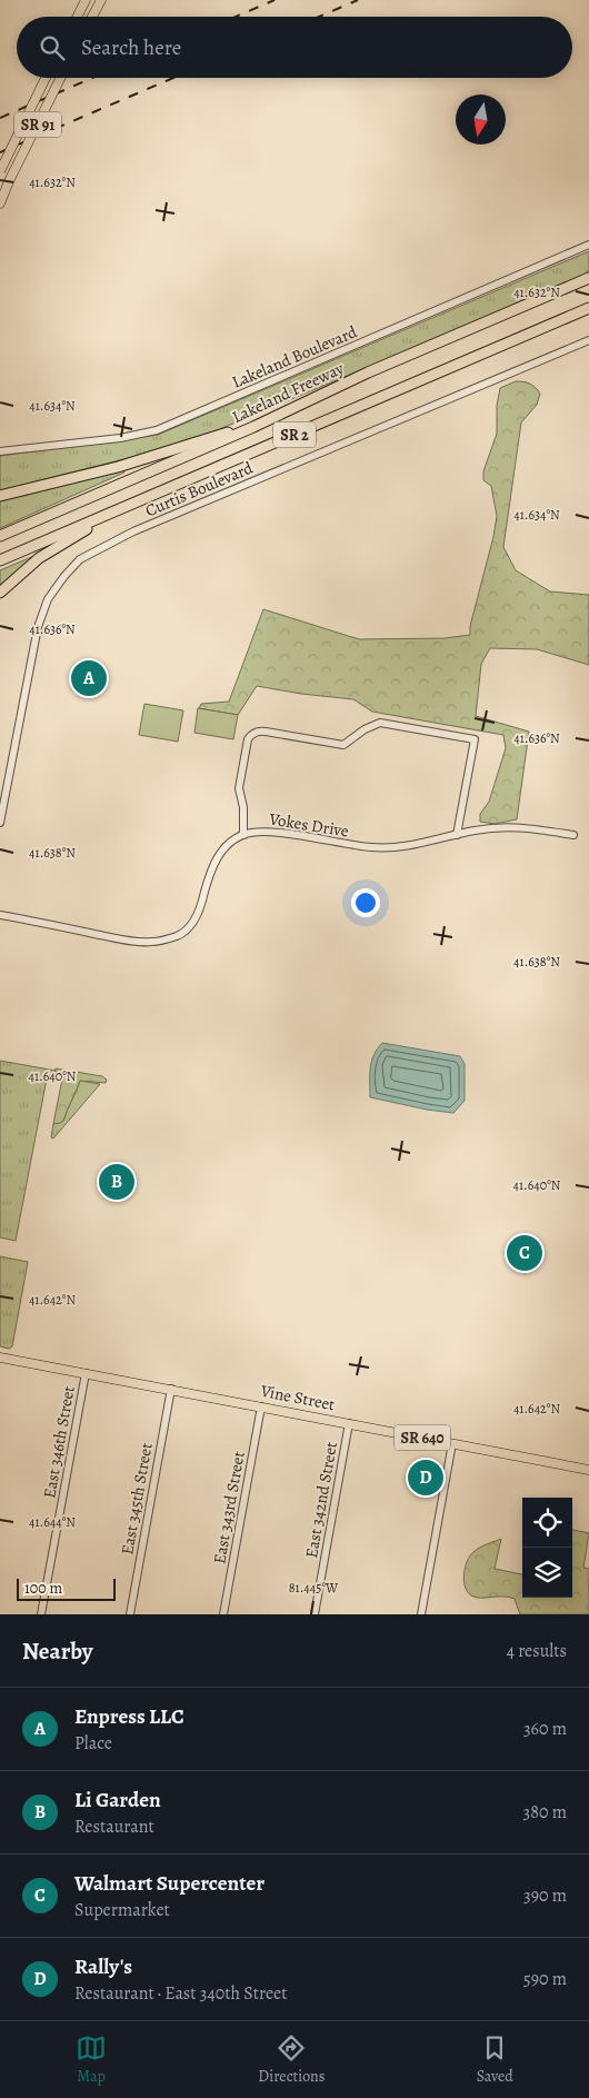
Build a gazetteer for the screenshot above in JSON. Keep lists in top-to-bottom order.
{
  "streets": {
    "highway": ["Lakeland Freeway", "SR 2"],
    "main road": ["SR 91", "Vine Street", "SR 640"],
    "street": [
      "Lakeland Boulevard",
      "Curtis Boulevard",
      "Vokes Drive",
      "East 346th Street",
      "East 345th Street",
      "East 342nd Street",
      "East 343rd Street"
    ]
  },
  "crossings": [
    ["Vine Street", "East 346th Street"],
    ["Vine Street", "East 345th Street"],
    ["Vine Street", "East 342nd Street"],
    ["Vine Street", "East 343rd Street"]
  ],
  "scale_bar": "100 m",
  "north": "bottom",
  "page": {
    "search": "Search here",
    "pins": [
      "A",
      "B",
      "C",
      "D"
    ],
    "scale": "100 m",
    "heading": ["Nearby", "4 results"],
    "list": [
      {
        "mark": "A",
        "name": "Enpress LLC",
        "note": "Place",
        "value": "360 m"
      },
      {
        "mark": "B",
        "name": "Li Garden",
        "note": "Restaurant",
        "value": "380 m"
      },
      {
        "mark": "C",
        "name": "Walmart Supercenter",
        "note": "Supermarket",
        "value": "390 m"
      },
      {
        "mark": "D",
        "name": "Rally's",
        "note": "Restaurant · East 340th Street",
        "value": "590 m"
      }
    ],
    "nav": ["Map", "Directions", "Saved"]
  },
  "coordinates": [
    "41.632°N",
    "41.634°N",
    "41.636°N",
    "41.638°N",
    "41.640°N",
    "41.642°N",
    "41.644°N",
    "81.445°W"
  ]
}
